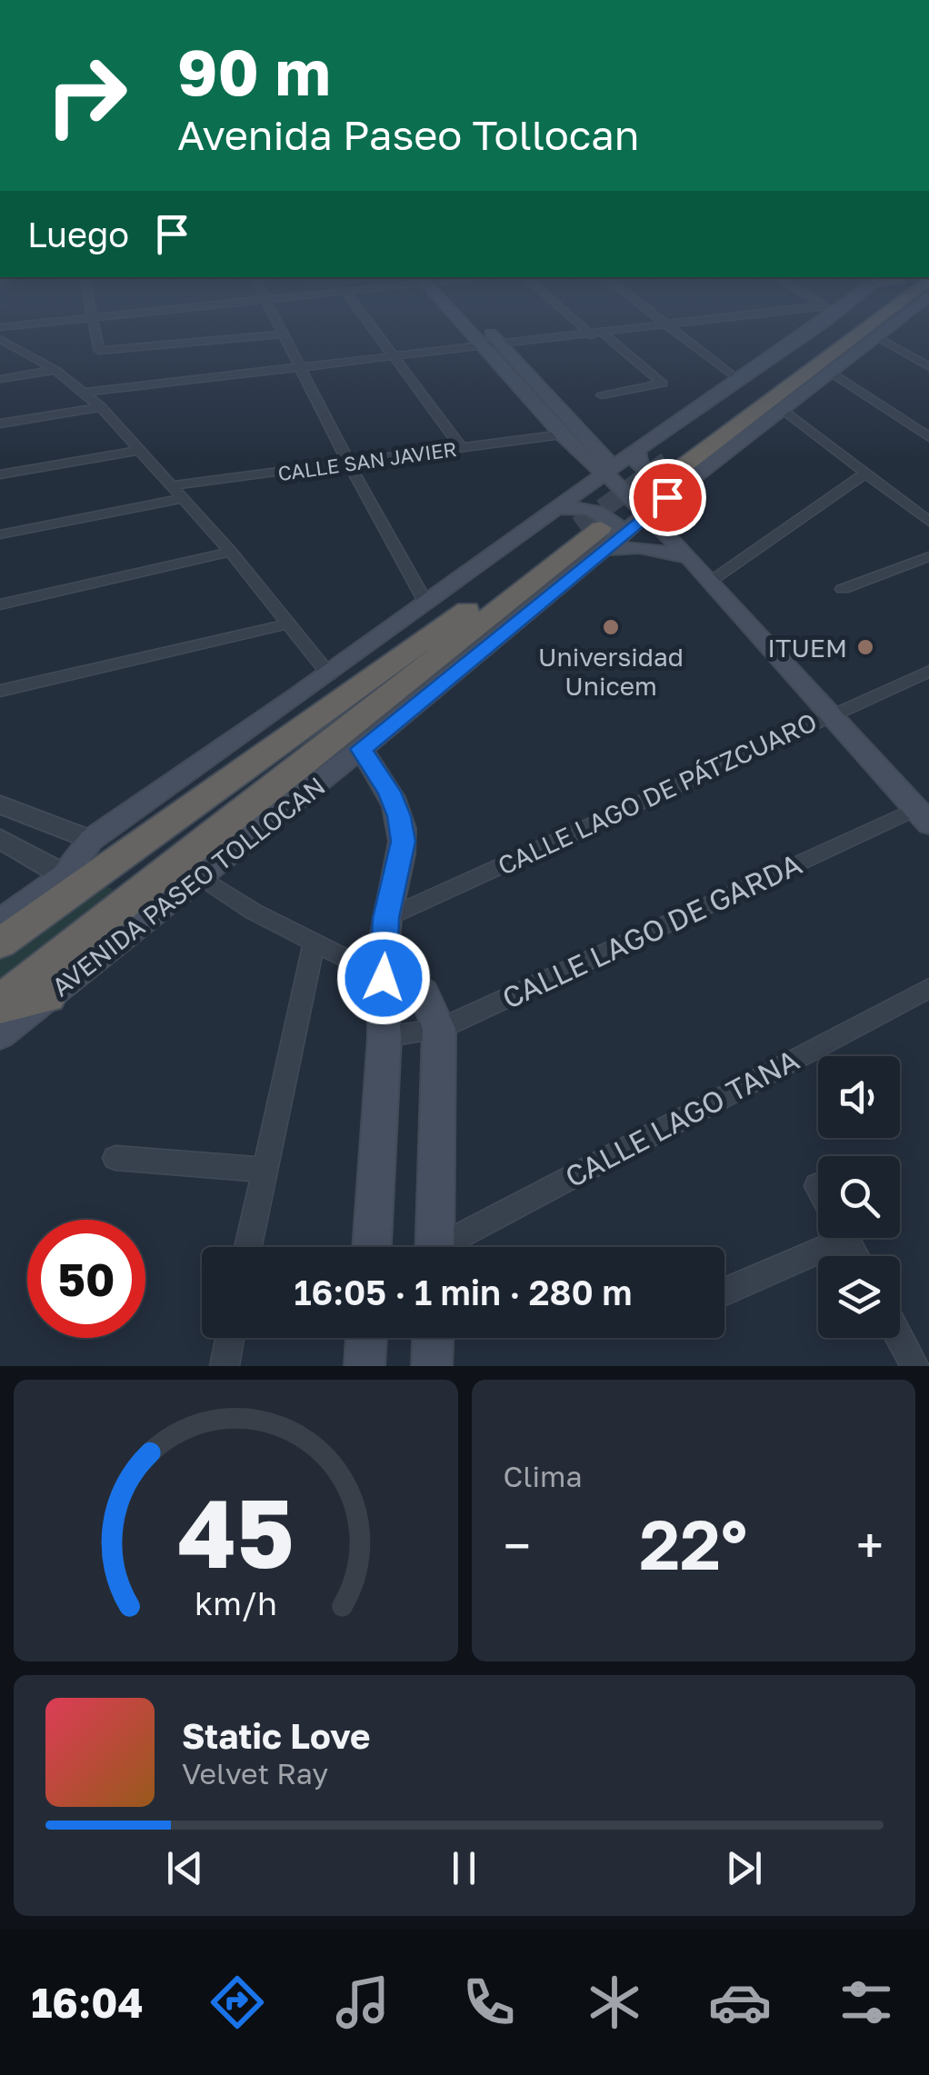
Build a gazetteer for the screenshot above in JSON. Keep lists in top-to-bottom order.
{
  "streets": {
    "highway": ["AVENIDA PASEO TOLLOCAN"],
    "street": [
      "CALLE SAN JAVIER",
      "CALLE LAGO DE PÁTZCUARO",
      "CALLE LAGO DE GARDA",
      "CALLE LAGO TANA"
    ]
  },
  "places": ["Universidad Unicem", "ITUEM"],
  "page": {
    "turn": ["90 m", "Avenida Paseo Tollocan"],
    "then": "Luego",
    "limit": "50",
    "trip": "16:05 · 1 min · 280 m",
    "tile": "Clima",
    "heat": ["−", "22°", "+"],
    "song": ["Static Love", "Velvet Ray"],
    "tabs": "16:04",
    "gauge": ["45", "km/h"]
  }
}
